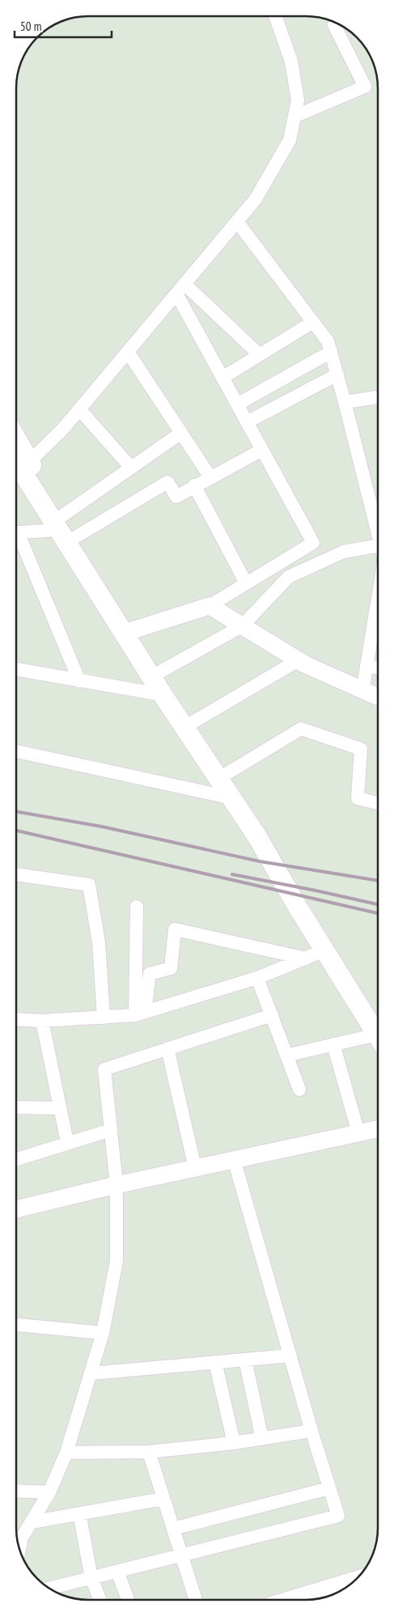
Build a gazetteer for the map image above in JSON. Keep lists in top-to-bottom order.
{
  "scale_bar": "50 m"
}
